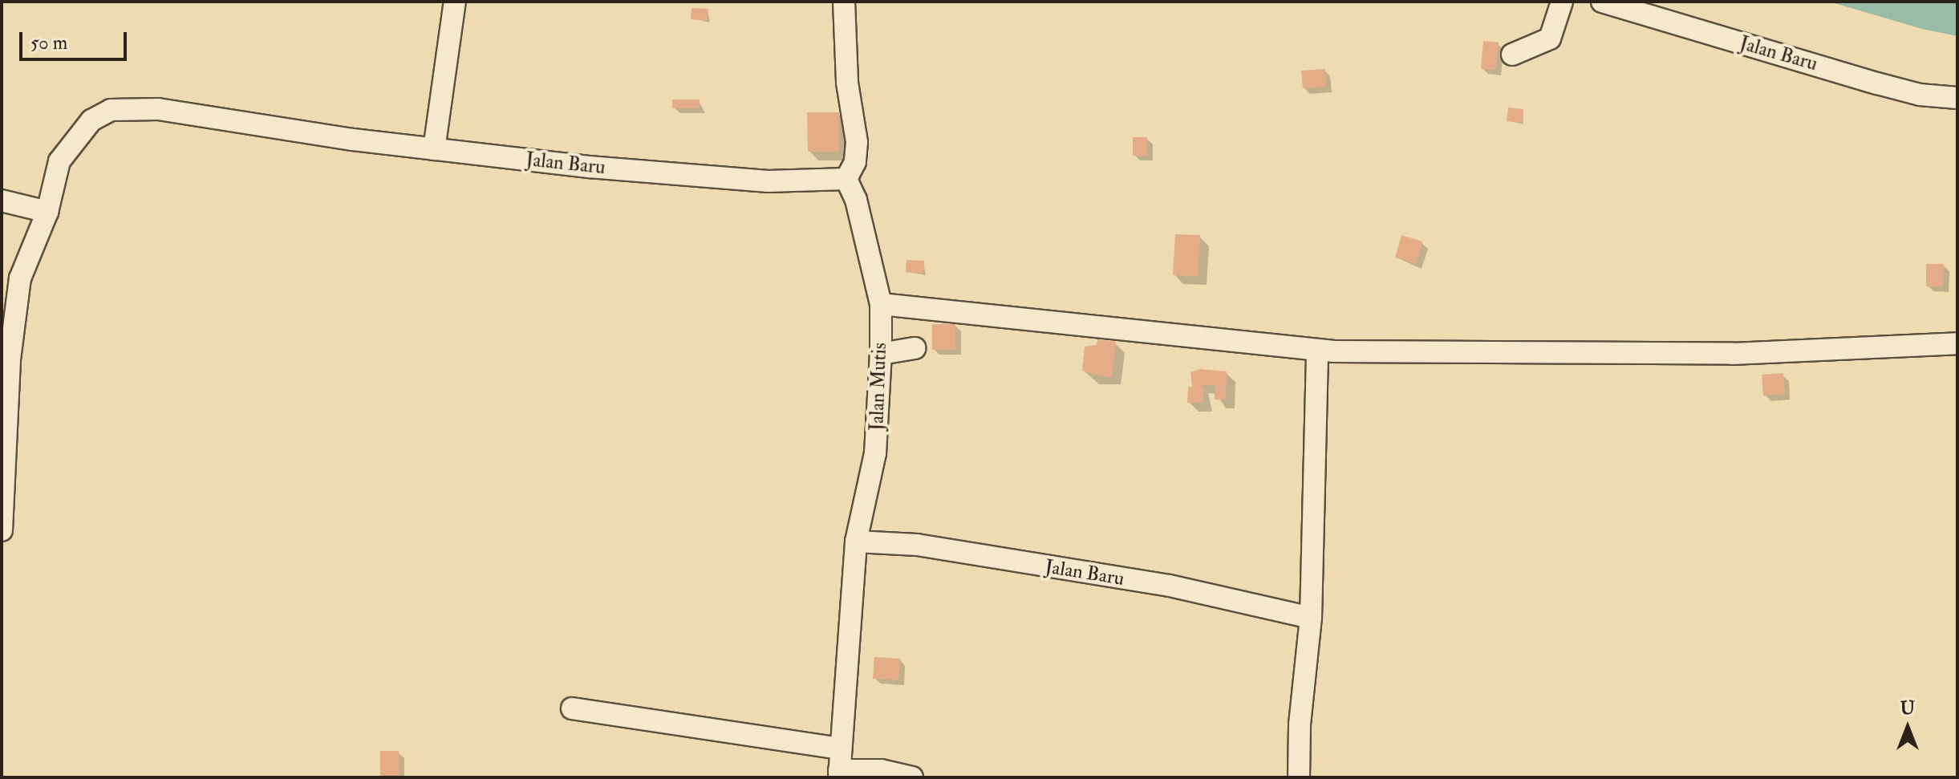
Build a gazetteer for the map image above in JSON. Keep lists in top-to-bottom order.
{
  "streets": {
    "street": ["Jalan Baru", "Jalan Mutis"]
  },
  "crossings": [
    ["Jalan Baru", "Jalan Mutis"]
  ],
  "scale_bar": "50 m",
  "north": "top"
}
